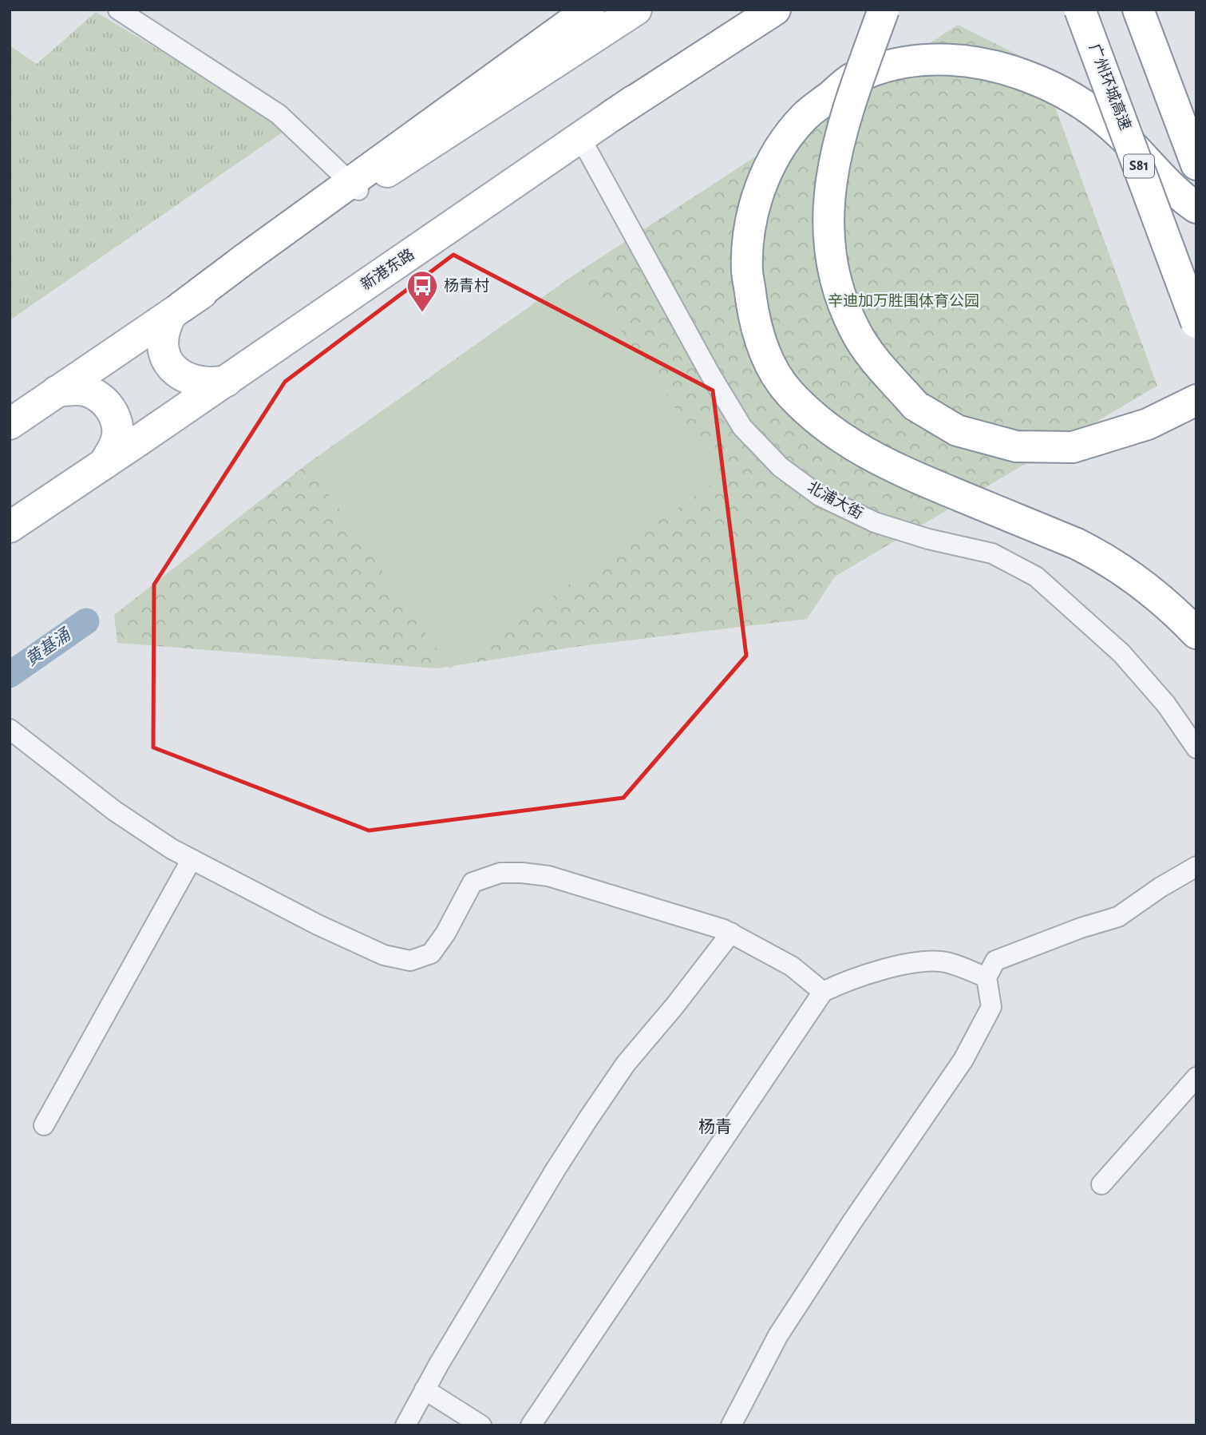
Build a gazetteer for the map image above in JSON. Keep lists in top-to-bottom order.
{
  "streets": {
    "main road": ["广州环城高速", "S81", "新港东路"],
    "street": ["北浦大街"]
  },
  "crossings": [
    ["新港东路", "北浦大街"]
  ],
  "districts": ["杨青"],
  "water": ["黄基涌"],
  "parks": ["辛迪加万胜围体育公园"],
  "places": {
    "bus stop": ["杨青村"]
  }
}
